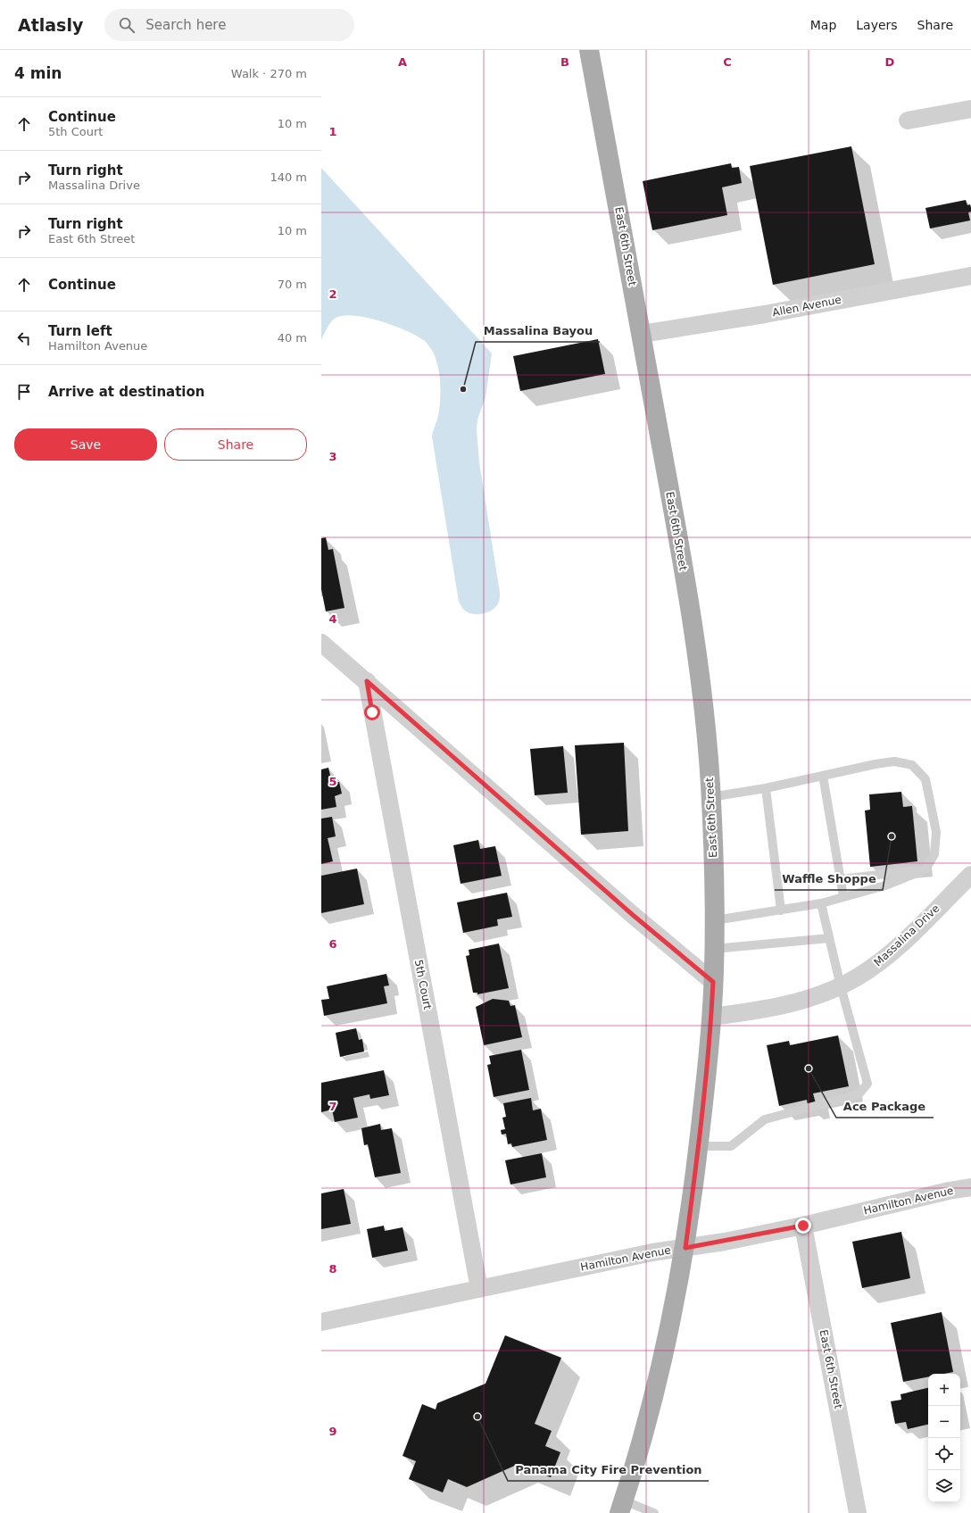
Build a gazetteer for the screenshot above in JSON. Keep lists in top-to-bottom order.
{
  "streets": {
    "main road": ["East 6th Street"],
    "street": [
      "Allen Avenue",
      "Massalina Drive",
      "5th Court",
      "Hamilton Avenue"
    ]
  },
  "crossings": [
    ["East 6th Street", "Allen Avenue"],
    ["East 6th Street", "Massalina Drive"],
    ["East 6th Street", "Hamilton Avenue"],
    ["5th Court", "Hamilton Avenue"]
  ],
  "places": [
    "Massalina Bayou",
    "Waffle Shoppe",
    "Ace Package",
    "Panama City Fire Prevention"
  ],
  "page": {
    "header": "Atlasly",
    "search": "Search here",
    "nav": ["Map", "Layers", "Share"],
    "heading": ["4 min", "Walk · 270 m"],
    "list": [
      ["Continue", "5th Court", "10 m"],
      ["Turn right", "Massalina Drive", "140 m"],
      ["Turn right", "East 6th Street", "10 m"],
      ["Continue", "70 m"],
      ["Turn left", "Hamilton Avenue", "40 m"],
      "Arrive at destination"
    ],
    "buttons": ["Save", "Share"],
    "map_buttons": ["+", "−"]
  },
  "grid": {
    "columns": [
      "A",
      "B",
      "C",
      "D"
    ],
    "rows": [
      "1",
      "2",
      "3",
      "4",
      "5",
      "6",
      "7",
      "8",
      "9"
    ]
  }
}
